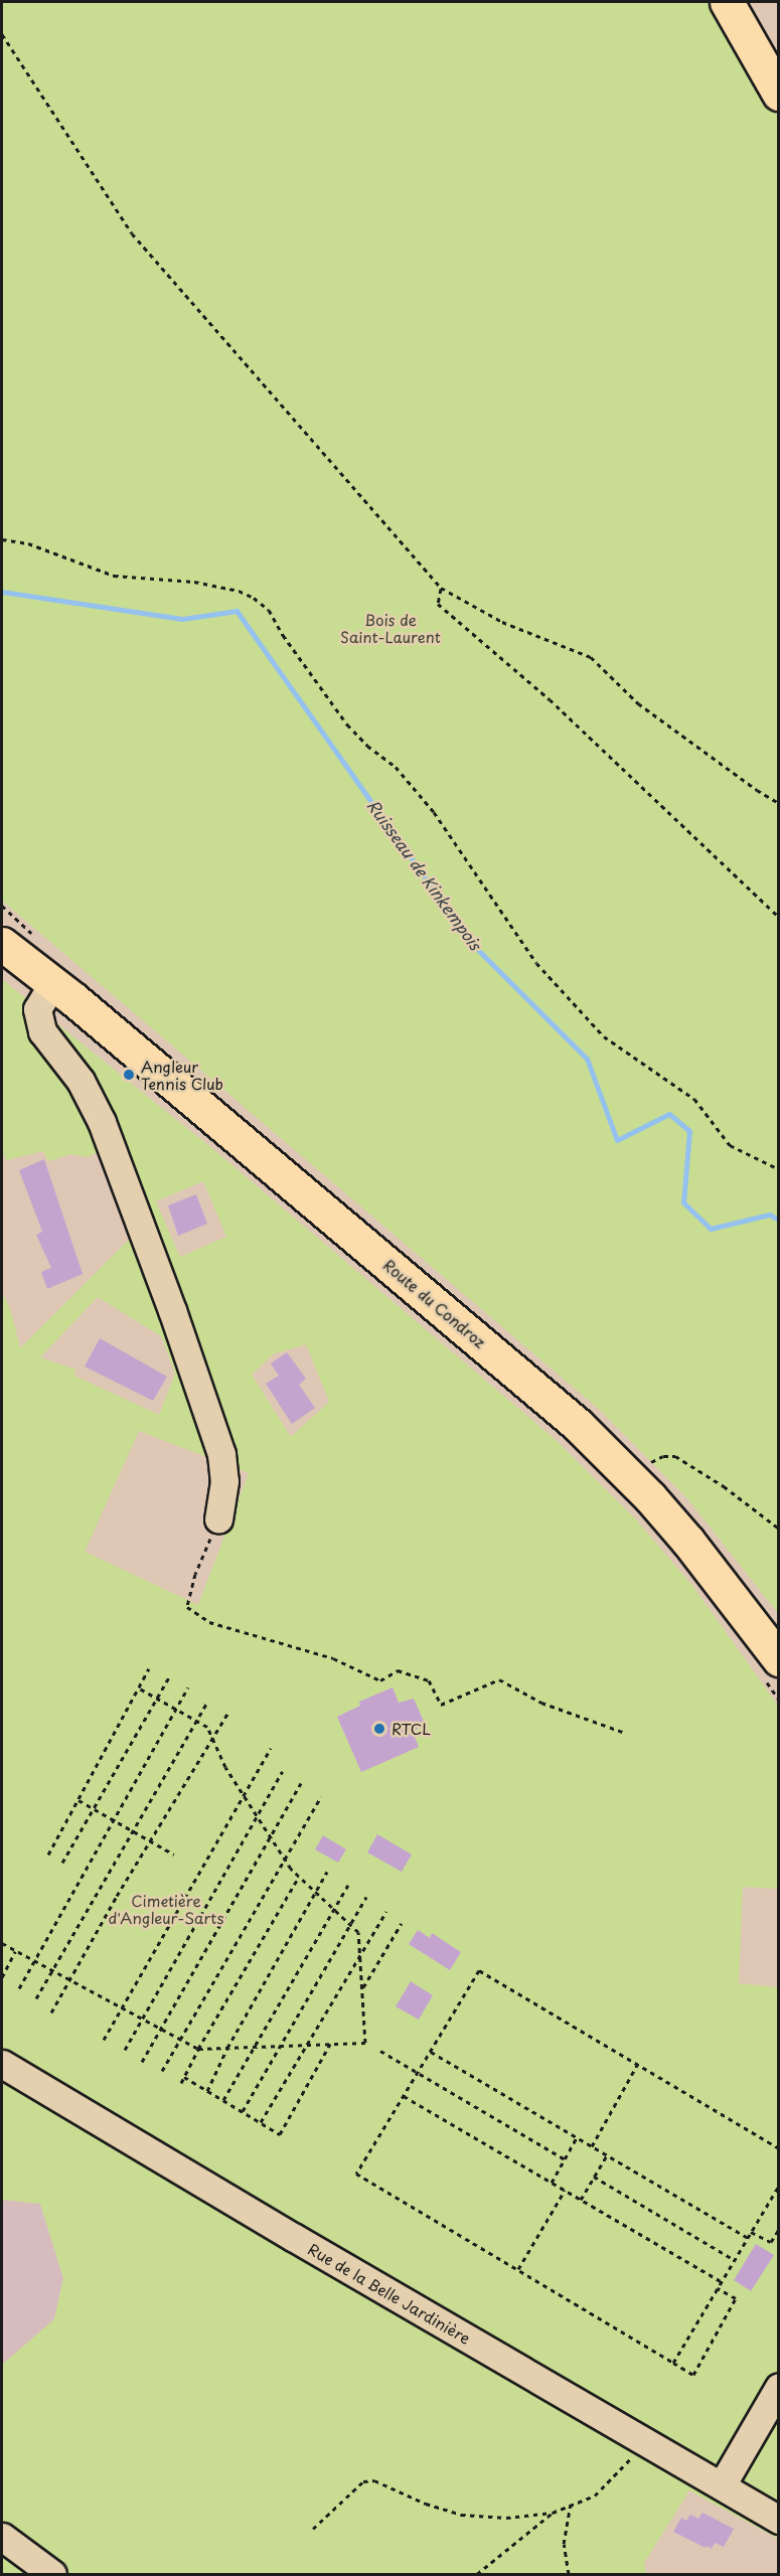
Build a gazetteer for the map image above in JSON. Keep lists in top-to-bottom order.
{
  "streets": {
    "main road": ["Route du Condroz"],
    "street": ["Rue de la Belle Jardinière"]
  },
  "water": ["Ruisseau de Kinkempois"],
  "parks": ["Bois de Saint-Laurent", "Cimetière d'Angleur-Sarts"],
  "places": ["Angleur Tennis Club", "RTCL"]
}
